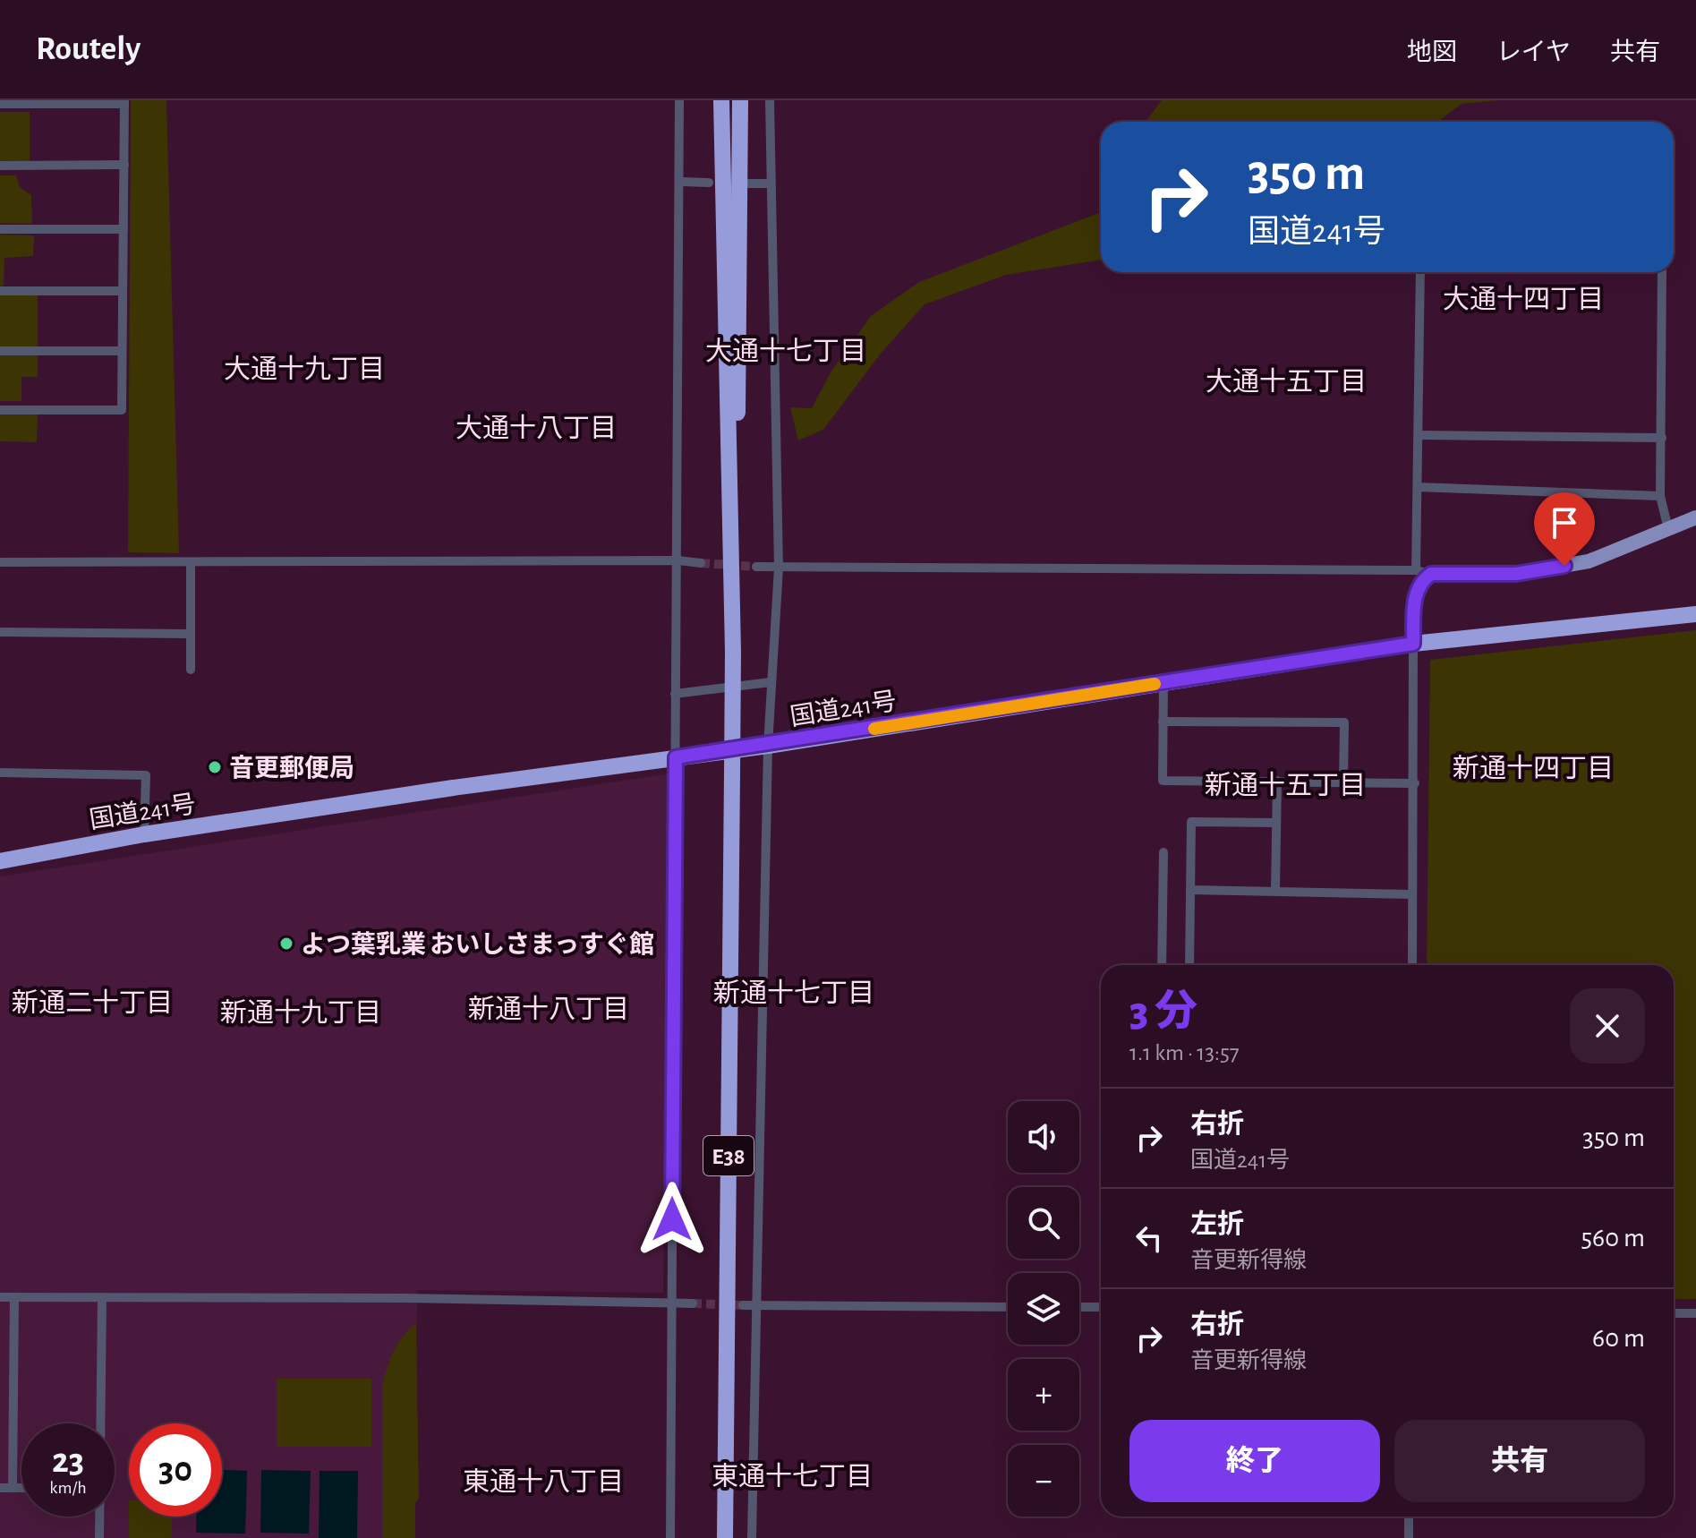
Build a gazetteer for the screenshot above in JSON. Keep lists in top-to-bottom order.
{
  "streets": {
    "highway": ["国道241号", "E38"]
  },
  "districts": [
    "大通十四丁目",
    "大通十七丁目",
    "大通十九丁目",
    "大通十五丁目",
    "大通十八丁目",
    "新通十四丁目",
    "新通十五丁目",
    "新通十七丁目",
    "新通二十丁目",
    "新通十八丁目",
    "新通十九丁目",
    "東通十七丁目",
    "東通十八丁目"
  ],
  "places": ["音更郵便局", "よつ葉乳業 おいしさまっすぐ館"],
  "page": {
    "header": "Routely",
    "nav": ["地図", "レイヤ", "共有"],
    "turn": ["350 m", "国道241号"],
    "heading": ["3 分", "1.1 km · 13:57"],
    "list": [
      {
        "name": "右折",
        "note": "国道241号",
        "value": "350 m"
      },
      {
        "name": "左折",
        "note": "音更新得線",
        "value": "560 m"
      },
      {
        "name": "右折",
        "note": "音更新得線",
        "value": "60 m"
      }
    ],
    "map_buttons": ["+", "−"],
    "buttons": ["終了", "共有"],
    "speed": "23 km/h",
    "limit": "30"
  }
}
